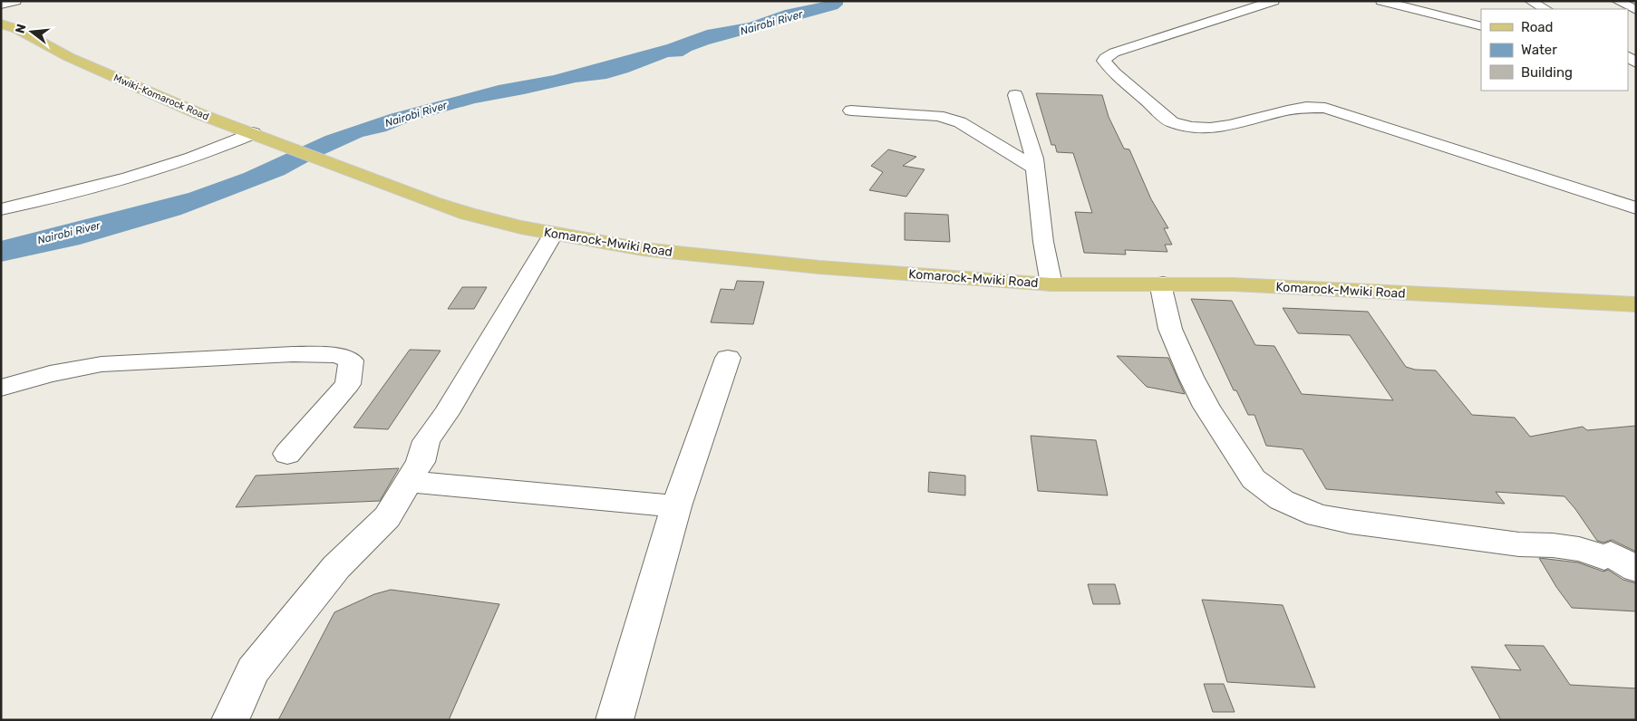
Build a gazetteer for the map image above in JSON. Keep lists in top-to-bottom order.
{
  "streets": {
    "main road": ["Mwiki-Komarock Road", "Komarock-Mwiki Road"]
  },
  "crossings": [
    ["Mwiki-Komarock Road", "Komarock-Mwiki Road"]
  ],
  "water": ["Nairobi River"],
  "legend": ["Road", "Water", "Building"],
  "north": "left"
}
